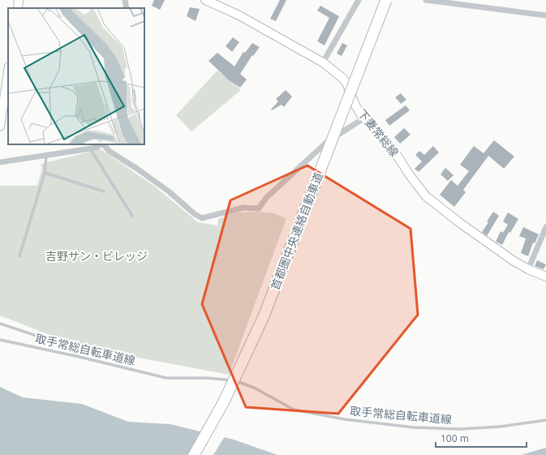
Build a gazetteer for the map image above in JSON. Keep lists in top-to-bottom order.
{
  "streets": {
    "highway": ["首都圏中央連絡自動車道"],
    "main road": ["下妻常総線"],
    "lane": ["取手常総自転車道線"]
  },
  "parks": ["吉野サン・ビレッジ"],
  "scale_bar": "100 m"
}
